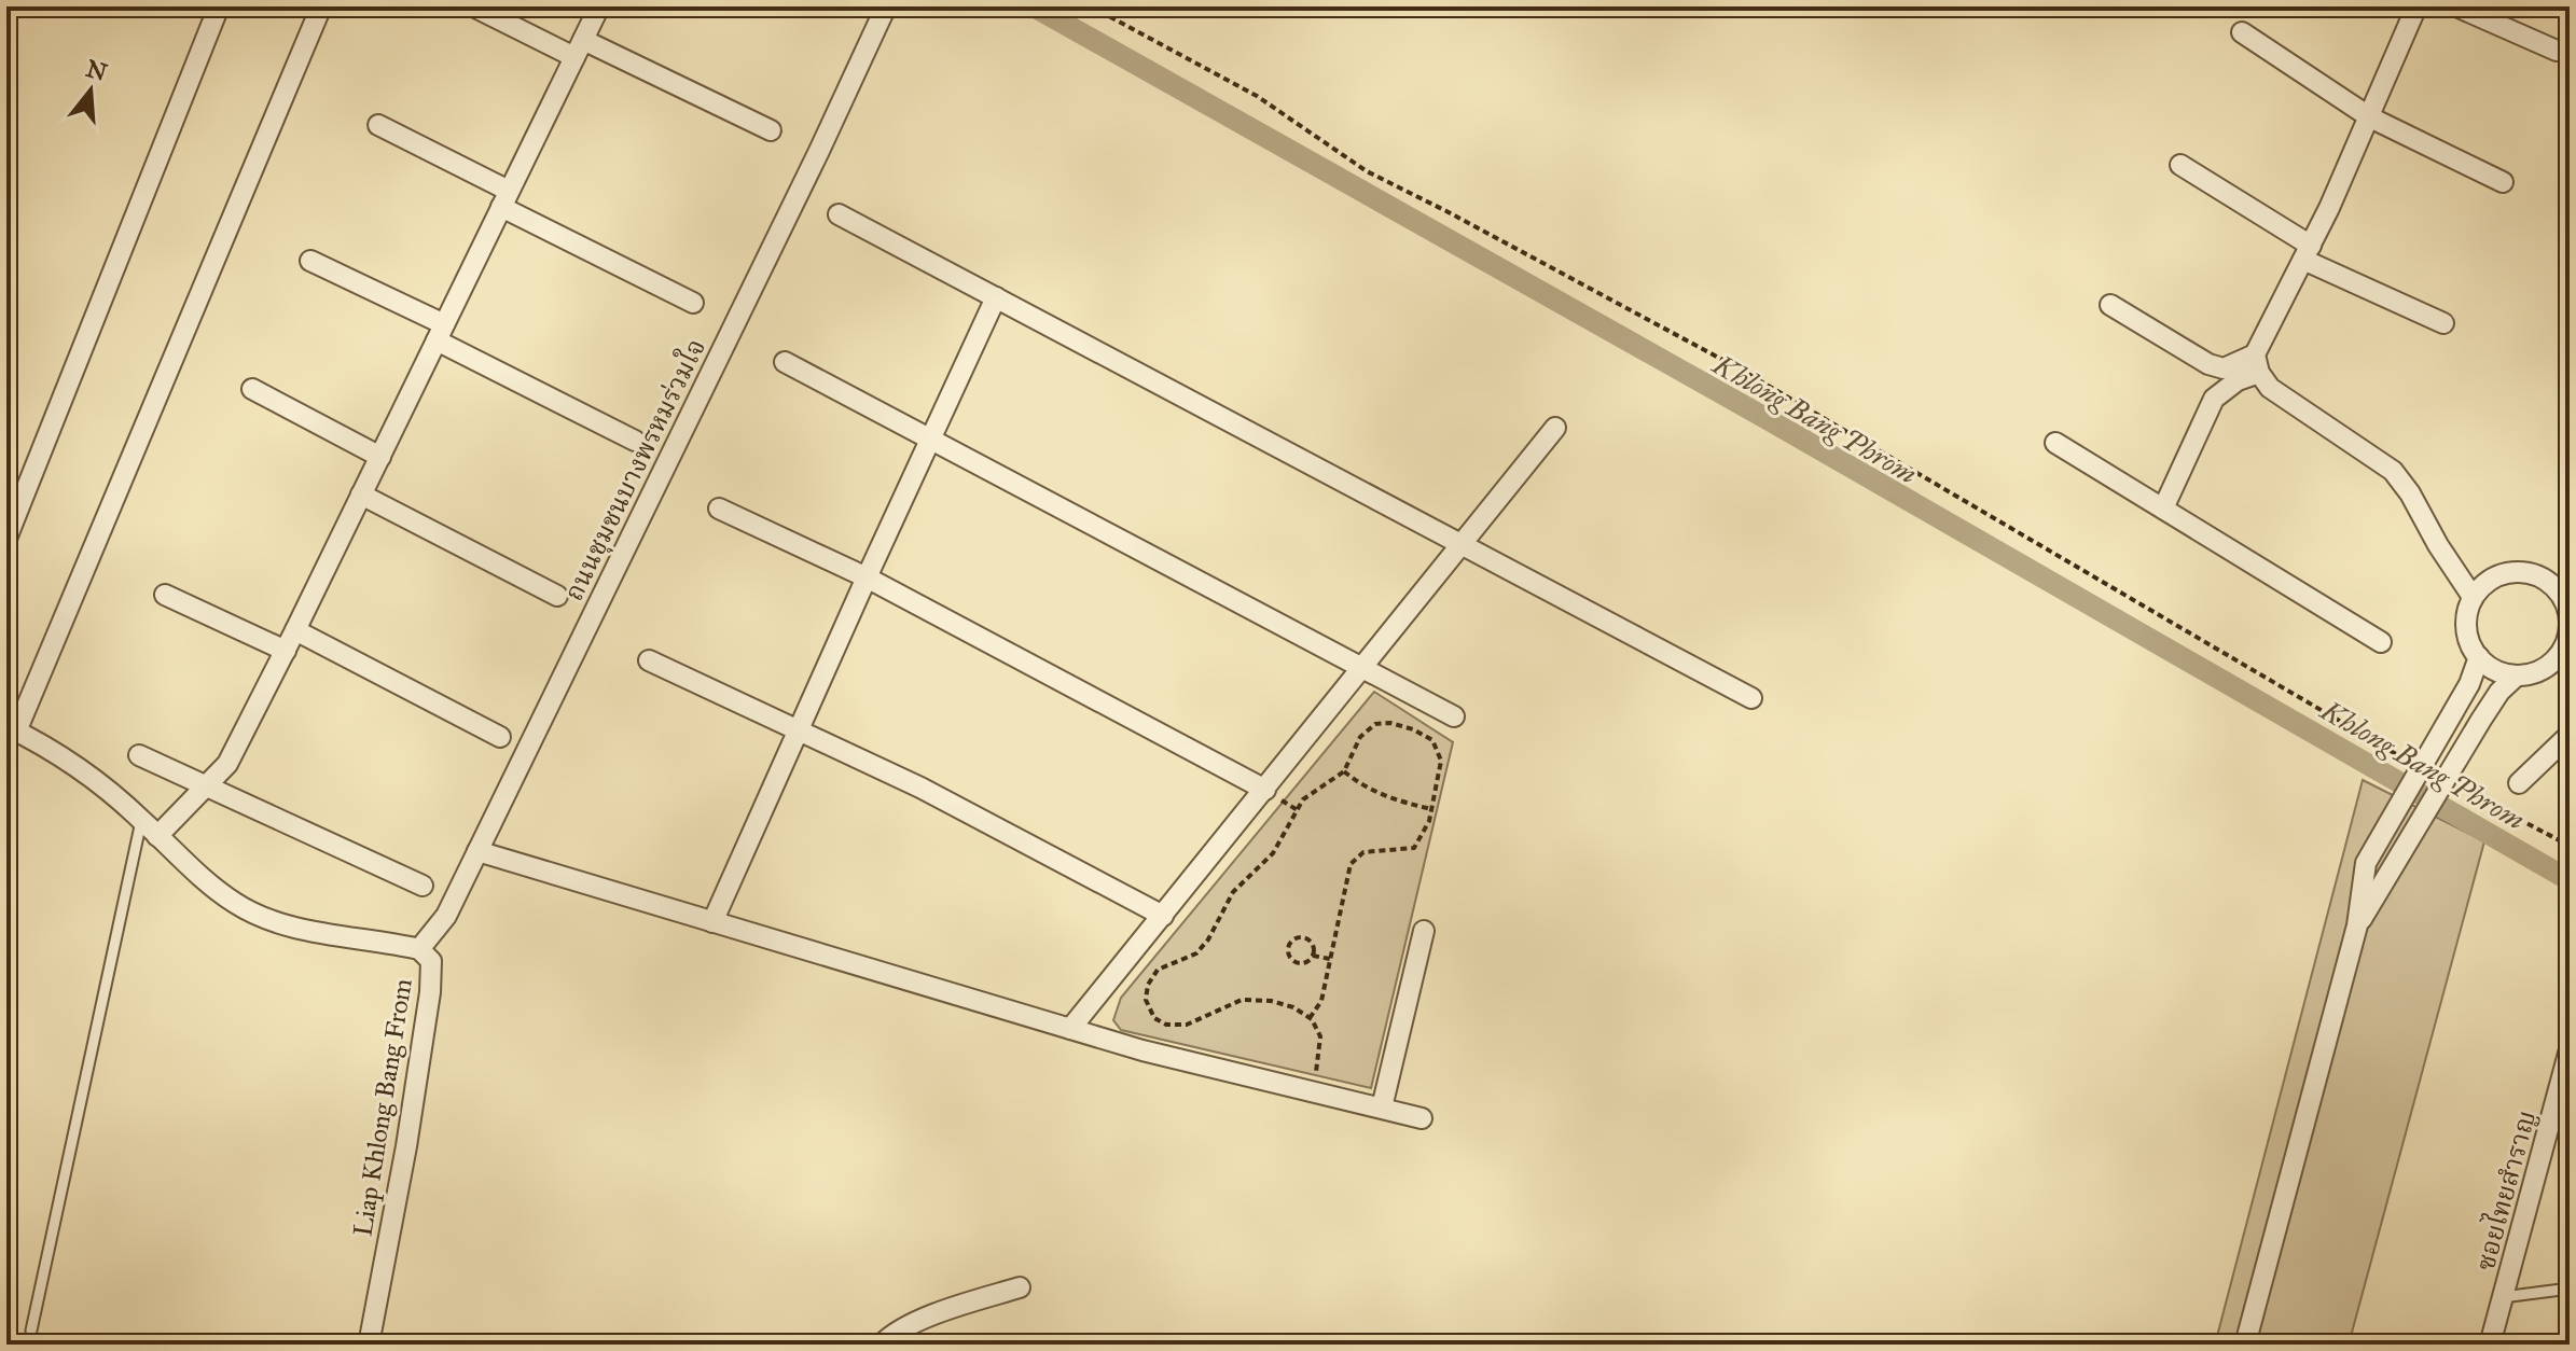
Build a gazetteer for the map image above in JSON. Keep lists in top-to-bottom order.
{
  "streets": {
    "street": ["ถนนชุมชนบางพรหมร่วมใจ", "Liap Khlong Bang From", "ซอยไทยสำราญ"]
  },
  "crossings": [
    ["ถนนชุมชนบางพรหมร่วมใจ", "Liap Khlong Bang From"]
  ],
  "water": ["Khlong Bang Phrom"],
  "north": "top"
}
